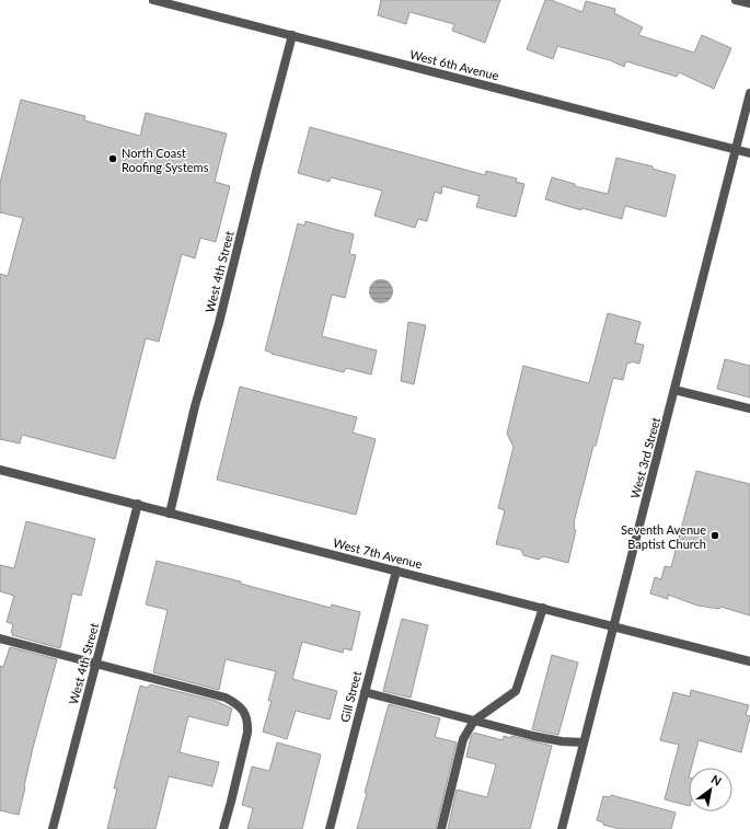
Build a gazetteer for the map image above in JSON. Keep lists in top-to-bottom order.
{
  "streets": {
    "street": [
      "West 6th Avenue",
      "West 4th Street",
      "West 3rd Street",
      "West 7th Avenue",
      "Gill Street"
    ]
  },
  "crossings": [
    ["West 6th Avenue", "West 4th Street"],
    ["West 6th Avenue", "West 3rd Street"],
    ["West 4th Street", "West 7th Avenue"],
    ["West 3rd Street", "West 7th Avenue"],
    ["West 7th Avenue", "Gill Street"]
  ],
  "places": ["North Coast Roofing Systems", "Seventh Avenue Baptist Church"],
  "north": "top right"
}
